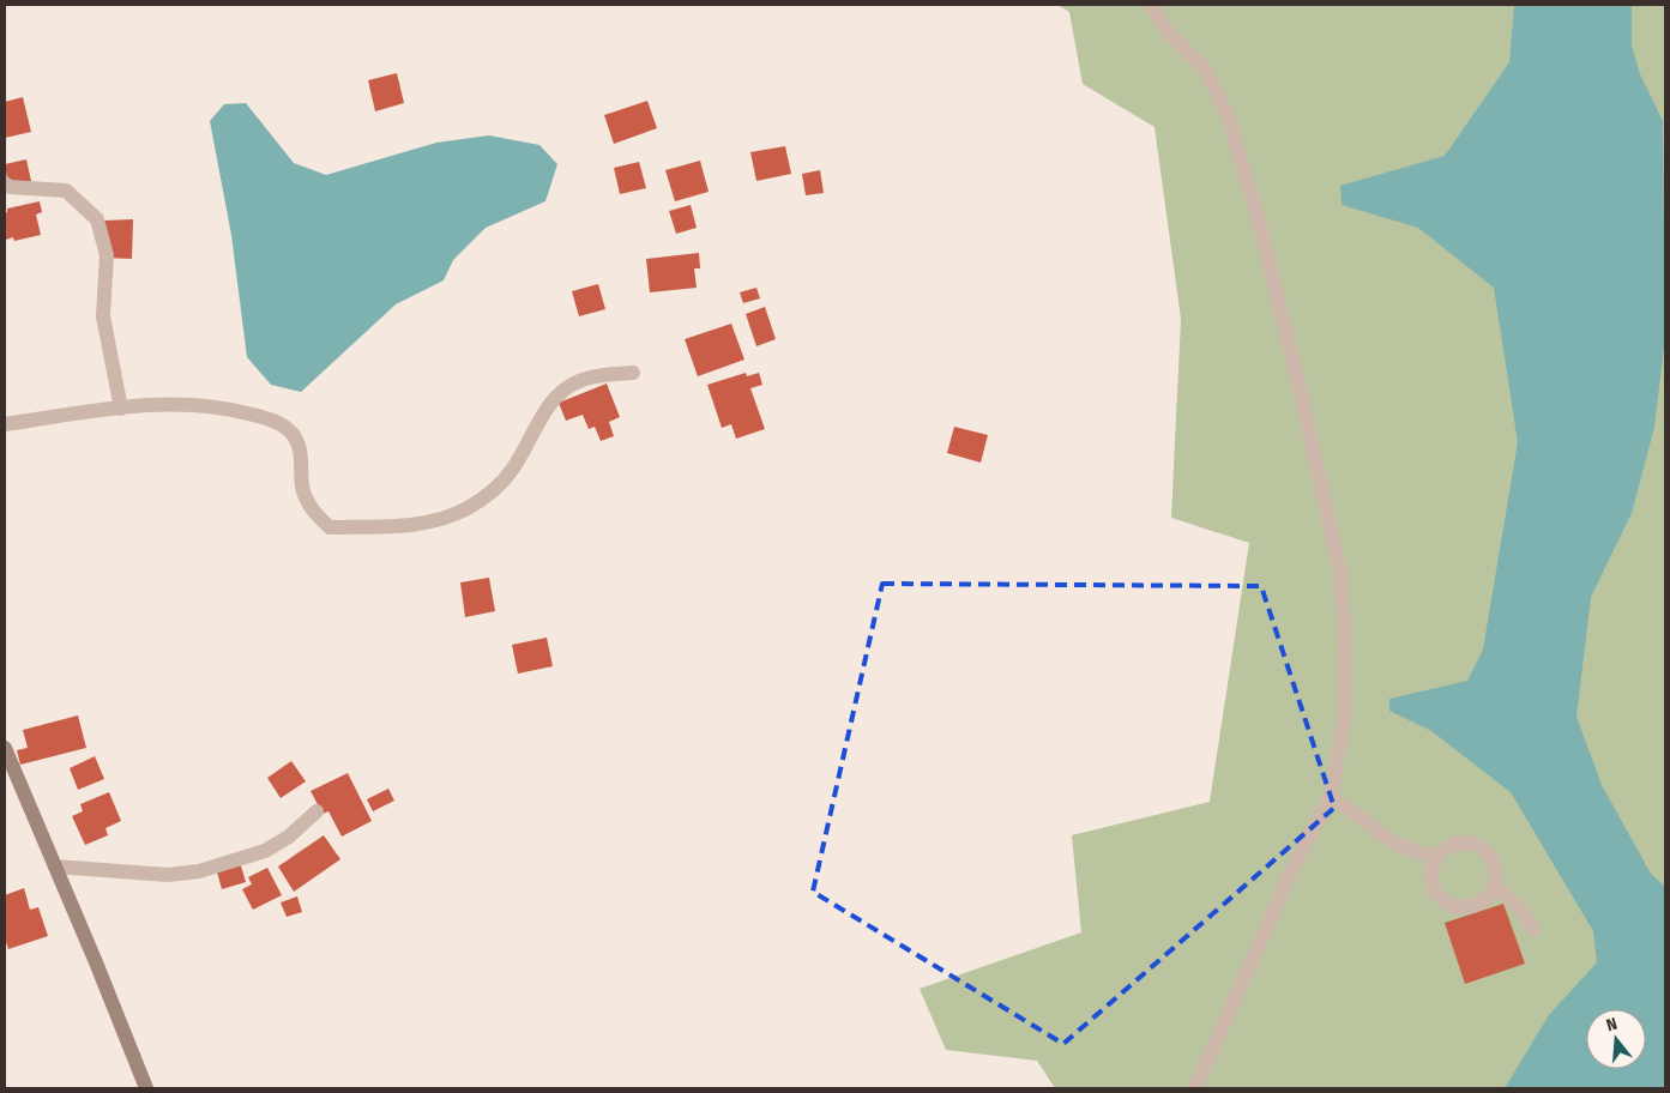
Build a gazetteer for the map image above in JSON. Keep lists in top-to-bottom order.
{
  "north": "top"
}
